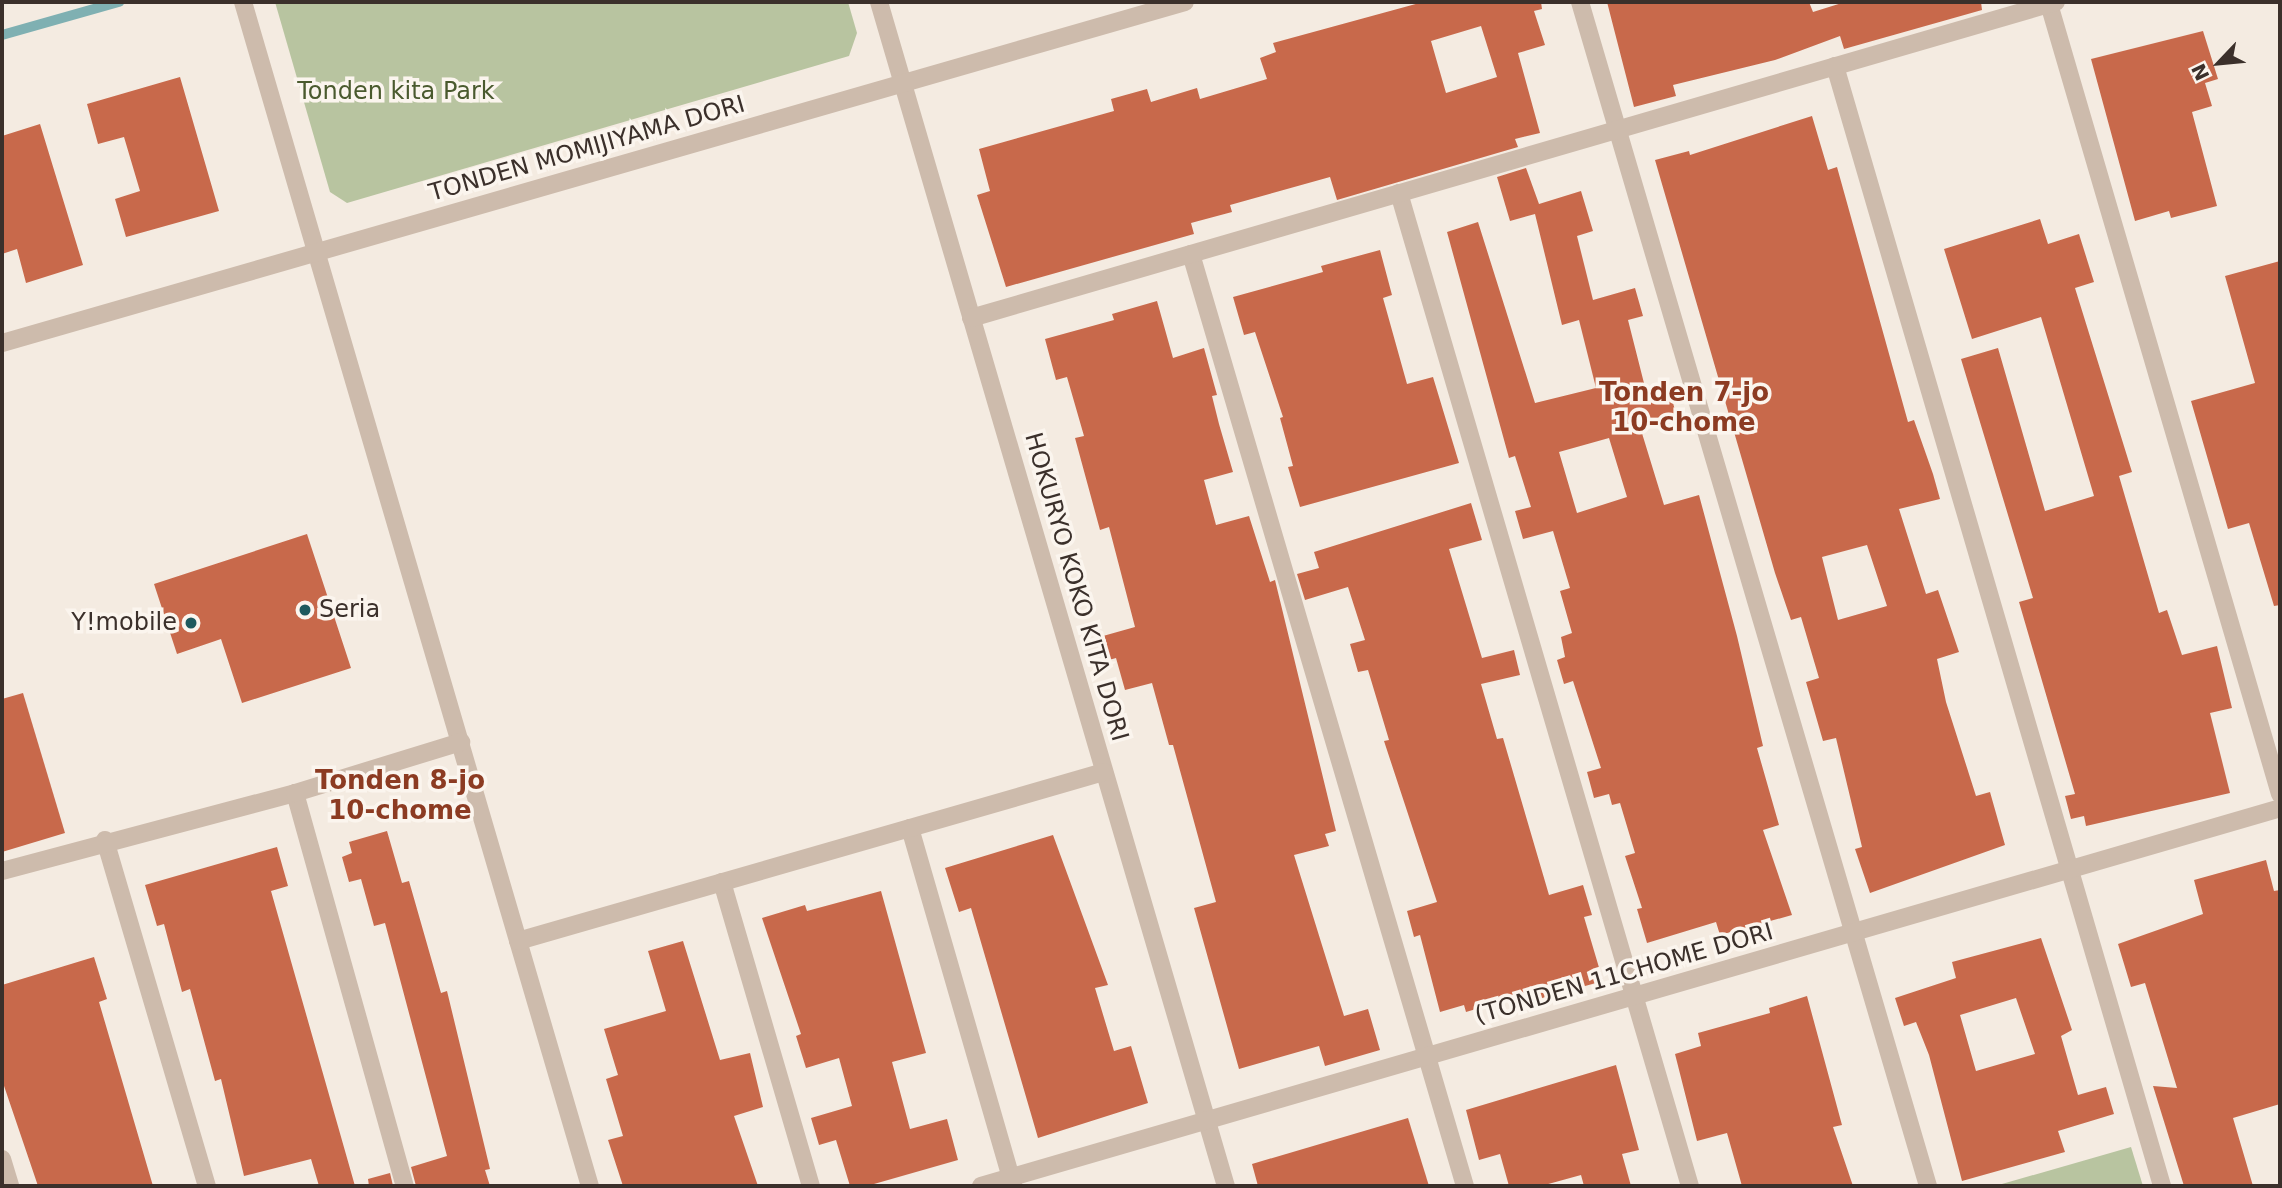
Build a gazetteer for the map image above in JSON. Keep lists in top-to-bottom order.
{
  "streets": {
    "street": ["TONDEN MOMIJIYAMA DORI", "HOKURYO KOKO KITA DORI", "(TONDEN 11CHOME DORI"]
  },
  "crossings": [
    ["TONDEN MOMIJIYAMA DORI", "HOKURYO KOKO KITA DORI"],
    ["HOKURYO KOKO KITA DORI", "(TONDEN 11CHOME DORI"]
  ],
  "districts": ["Tonden 7-jo 10-chome", "Tonden 8-jo 10-chome"],
  "parks": ["Tonden kita Park"],
  "places": ["Seria", "Y!mobile"],
  "north": "bottom left"
}
